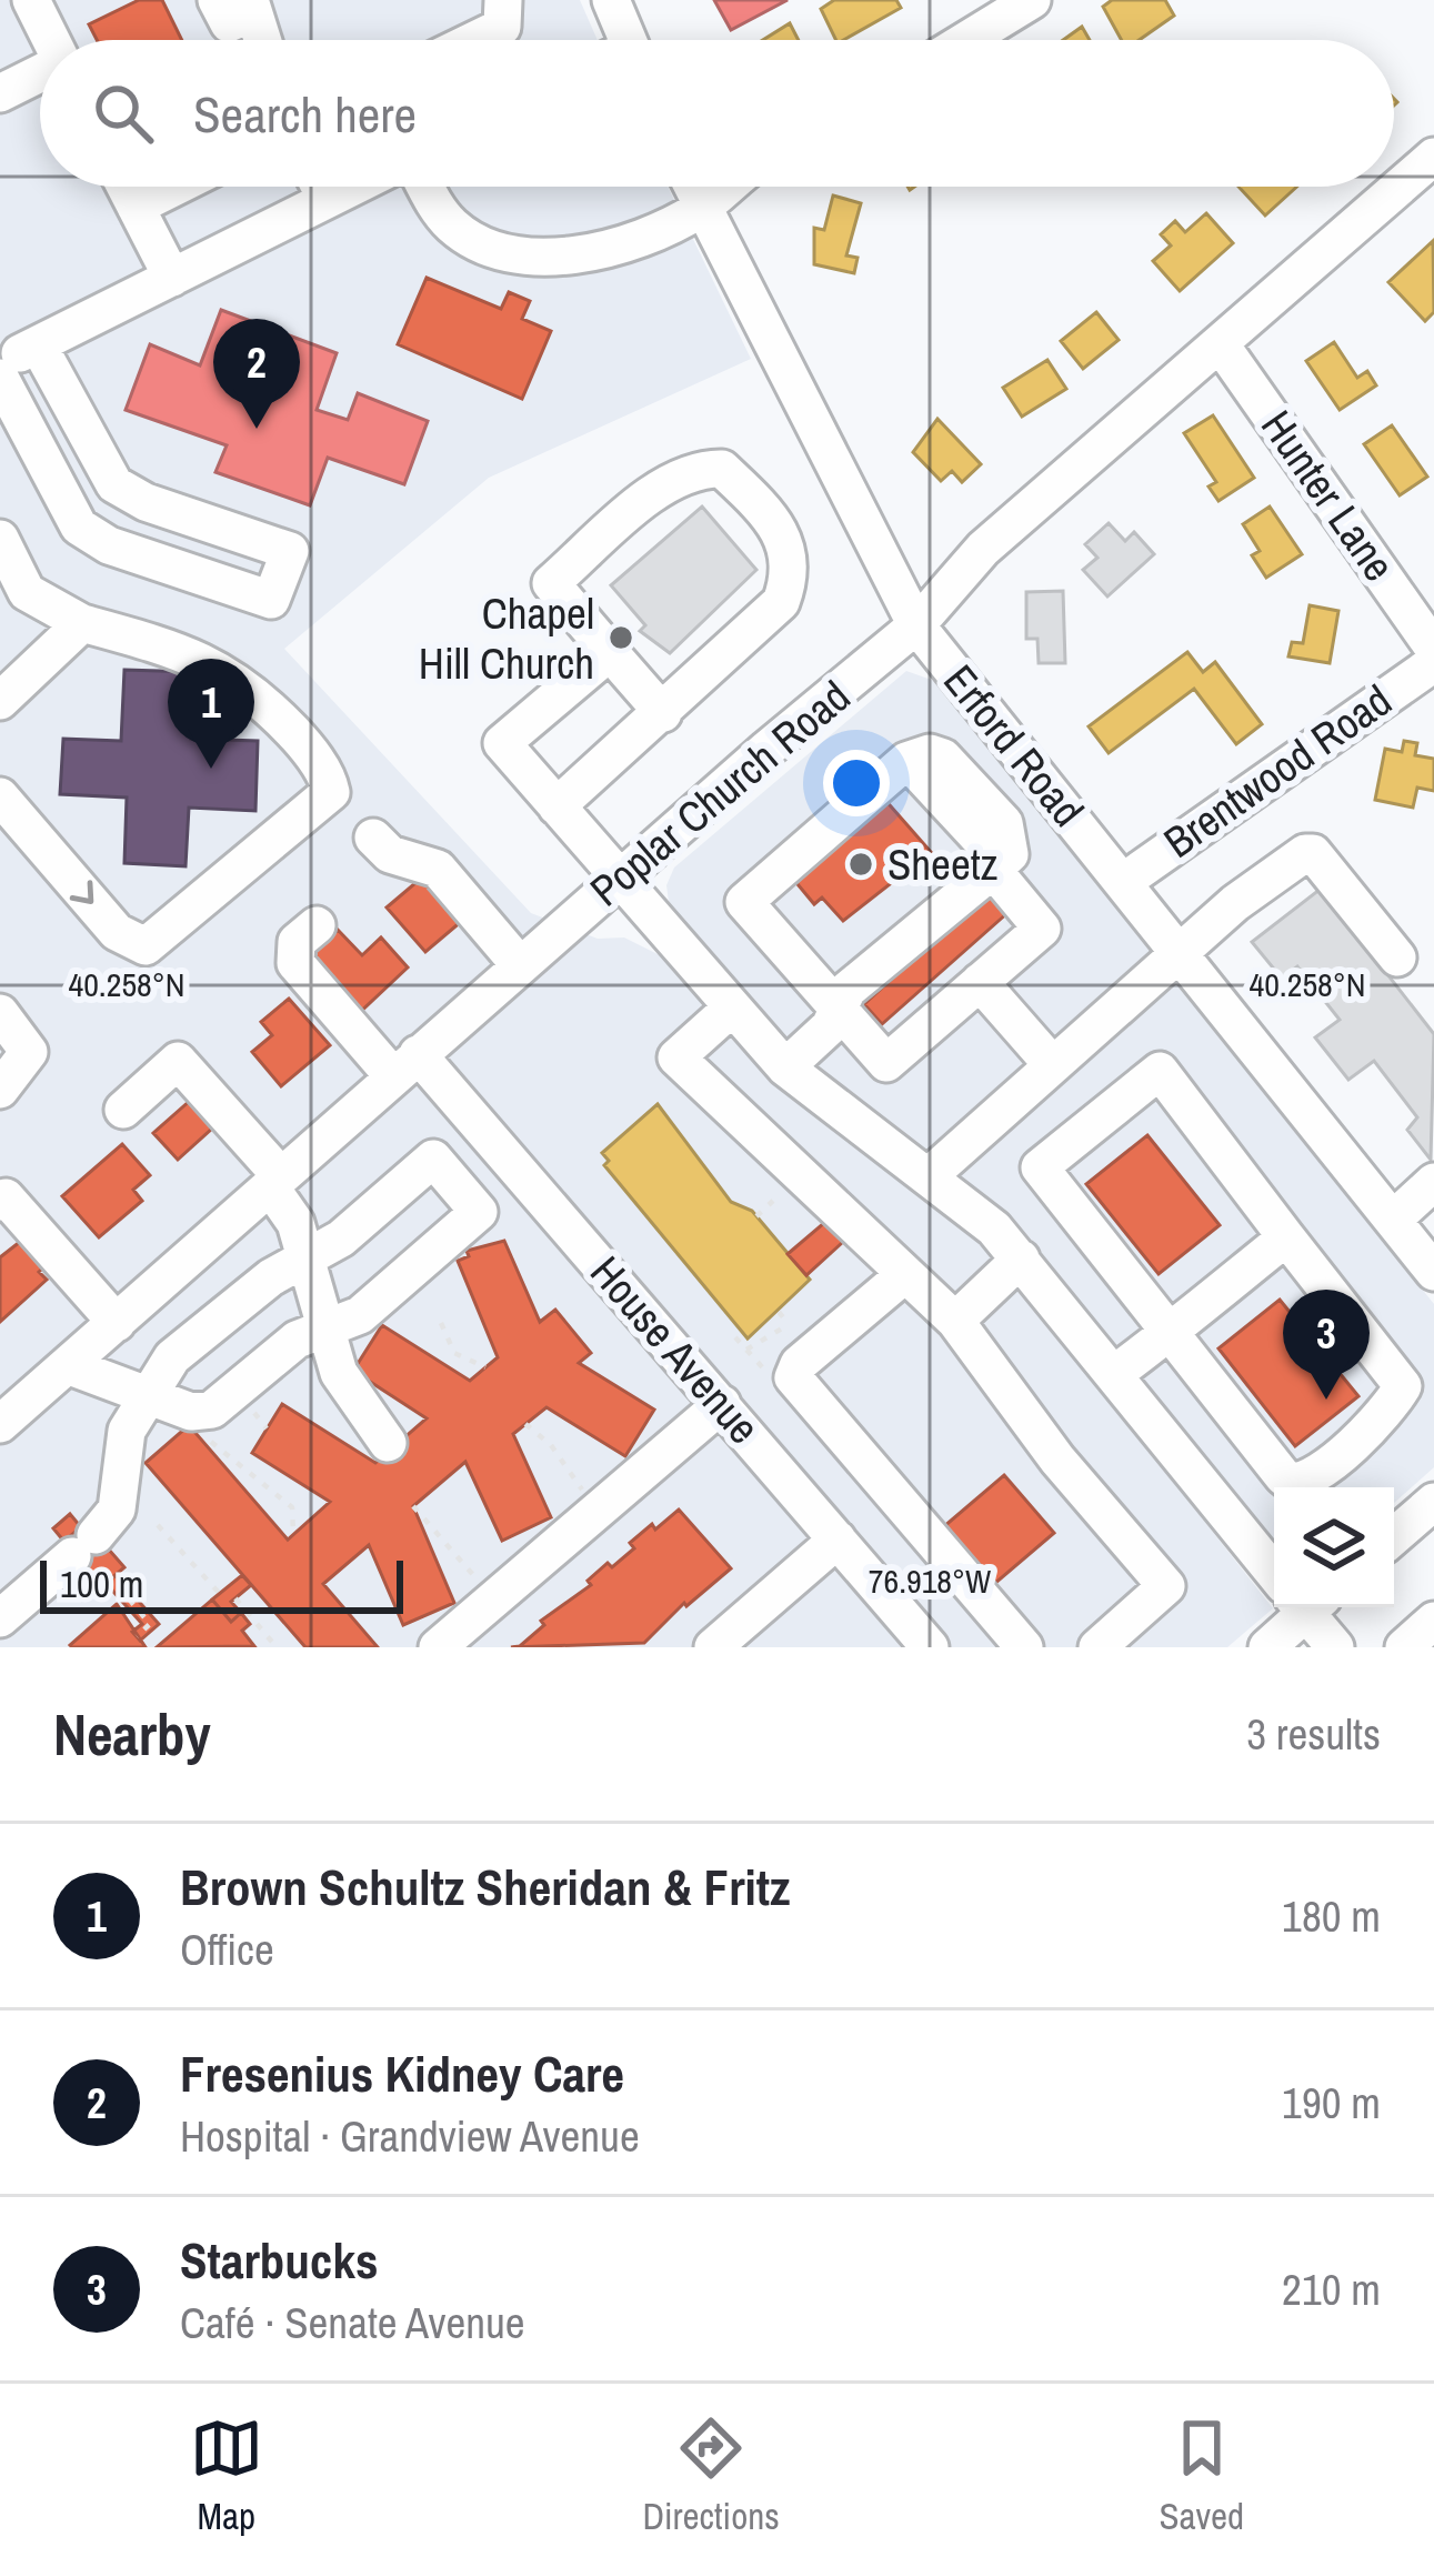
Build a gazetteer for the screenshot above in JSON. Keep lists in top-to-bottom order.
{
  "streets": {
    "street": [
      "Hunter Lane",
      "Erford Road",
      "Brentwood Road",
      "Poplar Church Road",
      "House Avenue"
    ]
  },
  "crossings": [
    ["Hunter Lane", "Poplar Church Road"],
    ["Erford Road", "Brentwood Road"],
    ["Erford Road", "Poplar Church Road"],
    ["Poplar Church Road", "House Avenue"]
  ],
  "places": ["Chapel Hill Church", "Sheetz"],
  "scale_bar": "100 m",
  "page": {
    "search": "Search here",
    "pins": ["2", "1", "3"],
    "scale": "100 m",
    "heading": ["Nearby", "3 results"],
    "list": [
      {
        "mark": "1",
        "name": "Brown Schultz Sheridan & Fritz",
        "note": "Office",
        "value": "180 m"
      },
      {
        "mark": "2",
        "name": "Fresenius Kidney Care",
        "note": "Hospital · Grandview Avenue",
        "value": "190 m"
      },
      {
        "mark": "3",
        "name": "Starbucks",
        "note": "Café · Senate Avenue",
        "value": "210 m"
      }
    ],
    "nav": ["Map", "Directions", "Saved"]
  },
  "coordinates": ["40.258°N", "76.918°W"]
}
